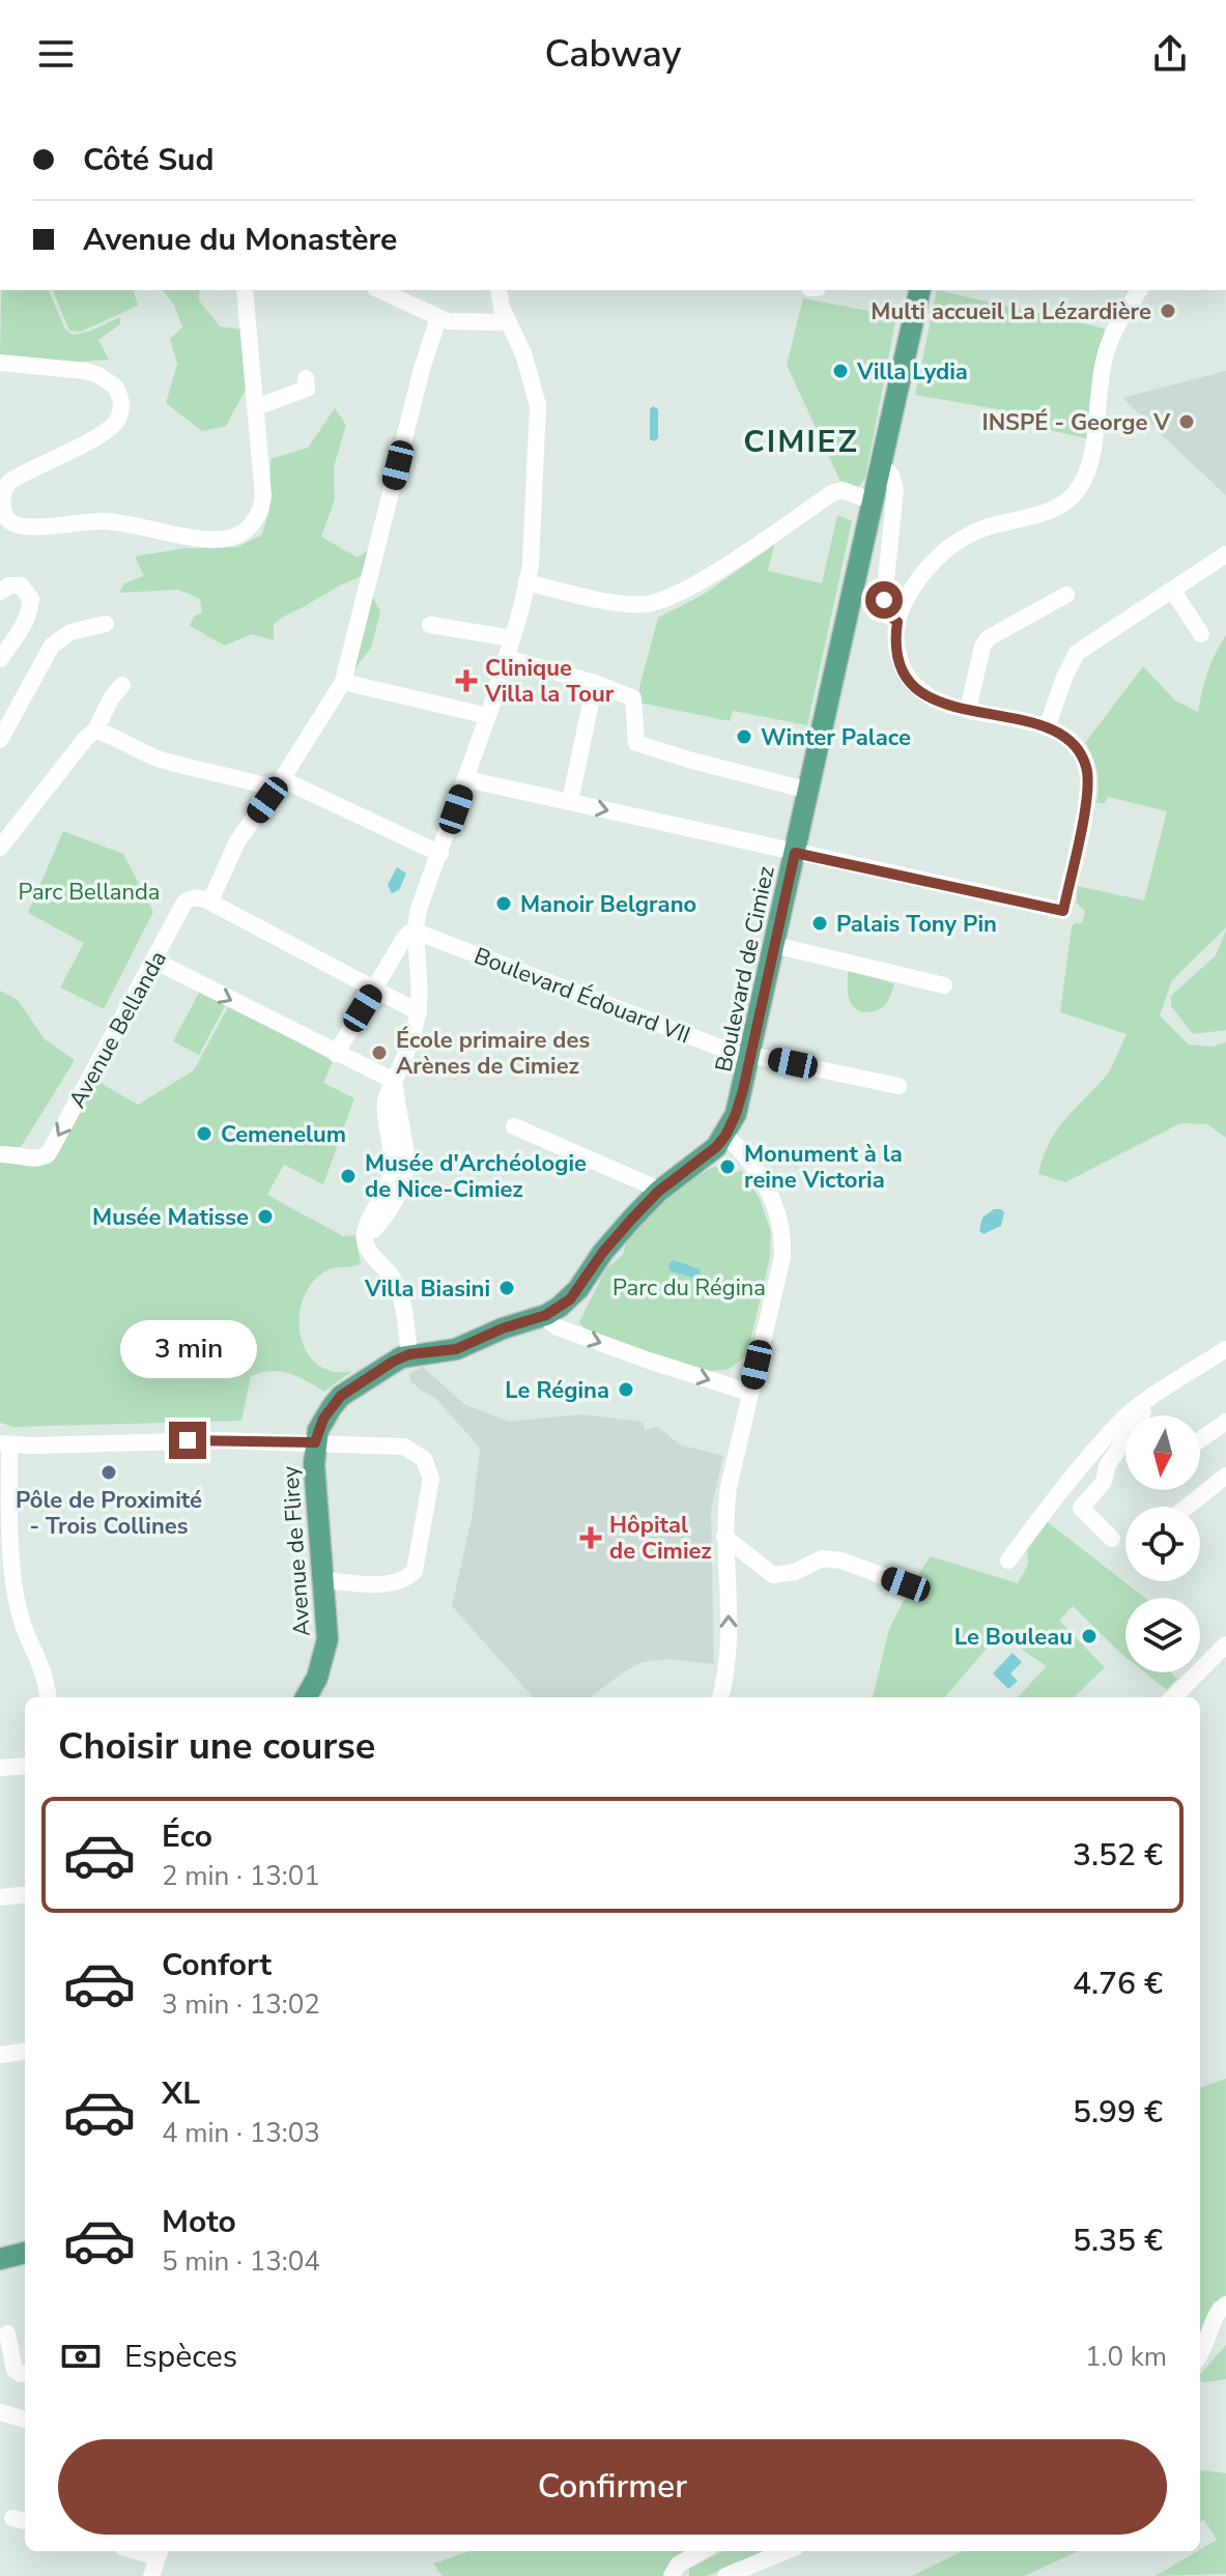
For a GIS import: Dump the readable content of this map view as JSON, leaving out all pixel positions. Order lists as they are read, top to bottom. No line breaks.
{"streets":{"main road":["Boulevard de Cimiez","Avenue de Flirey"],"street":["Boulevard Édouard VII","Avenue Bellanda"]},"crossings":[["Boulevard de Cimiez","Boulevard Édouard VII"],["Boulevard de Cimiez","Avenue de Flirey"]],"one_way":["Avenue Bellanda"],"districts":["CIMIEZ"],"parks":["Parc Bellanda","Parc du Régina"],"places":{"other":["Multi accueil La Lézardière","Villa Lydia","INSPÉ - George V","Winter Palace","Manoir Belgrano","Palais Tony Pin","École primaire des Arènes de Cimiez","Cemenelum","Monument à la reine Victoria","Musée d'Archéologie de Nice-Cimiez","Musée Matisse","Villa Biasini","Le Régina","Pôle de Proximité - Trois Collines","Le Bouleau"],"health":["Clinique Villa la Tour","Hôpital de Cimiez"]},"north":"bottom","page":{"header":"Cabway","banner":["Côté Sud","Avenue du Monastère"],"bubble":"3 min","heading":"Choisir une course","list":[{"name":"Éco","note":"2 min · 13:01","value":"3.52 €"},{"name":"Confort","note":"3 min · 13:02","value":"4.76 €"},{"name":"XL","note":"4 min · 13:03","value":"5.99 €"},{"name":"Moto","note":"5 min · 13:04","value":"5.35 €"}],"pay":["Espèces","1.0 km"],"buttons":"Confirmer"}}
